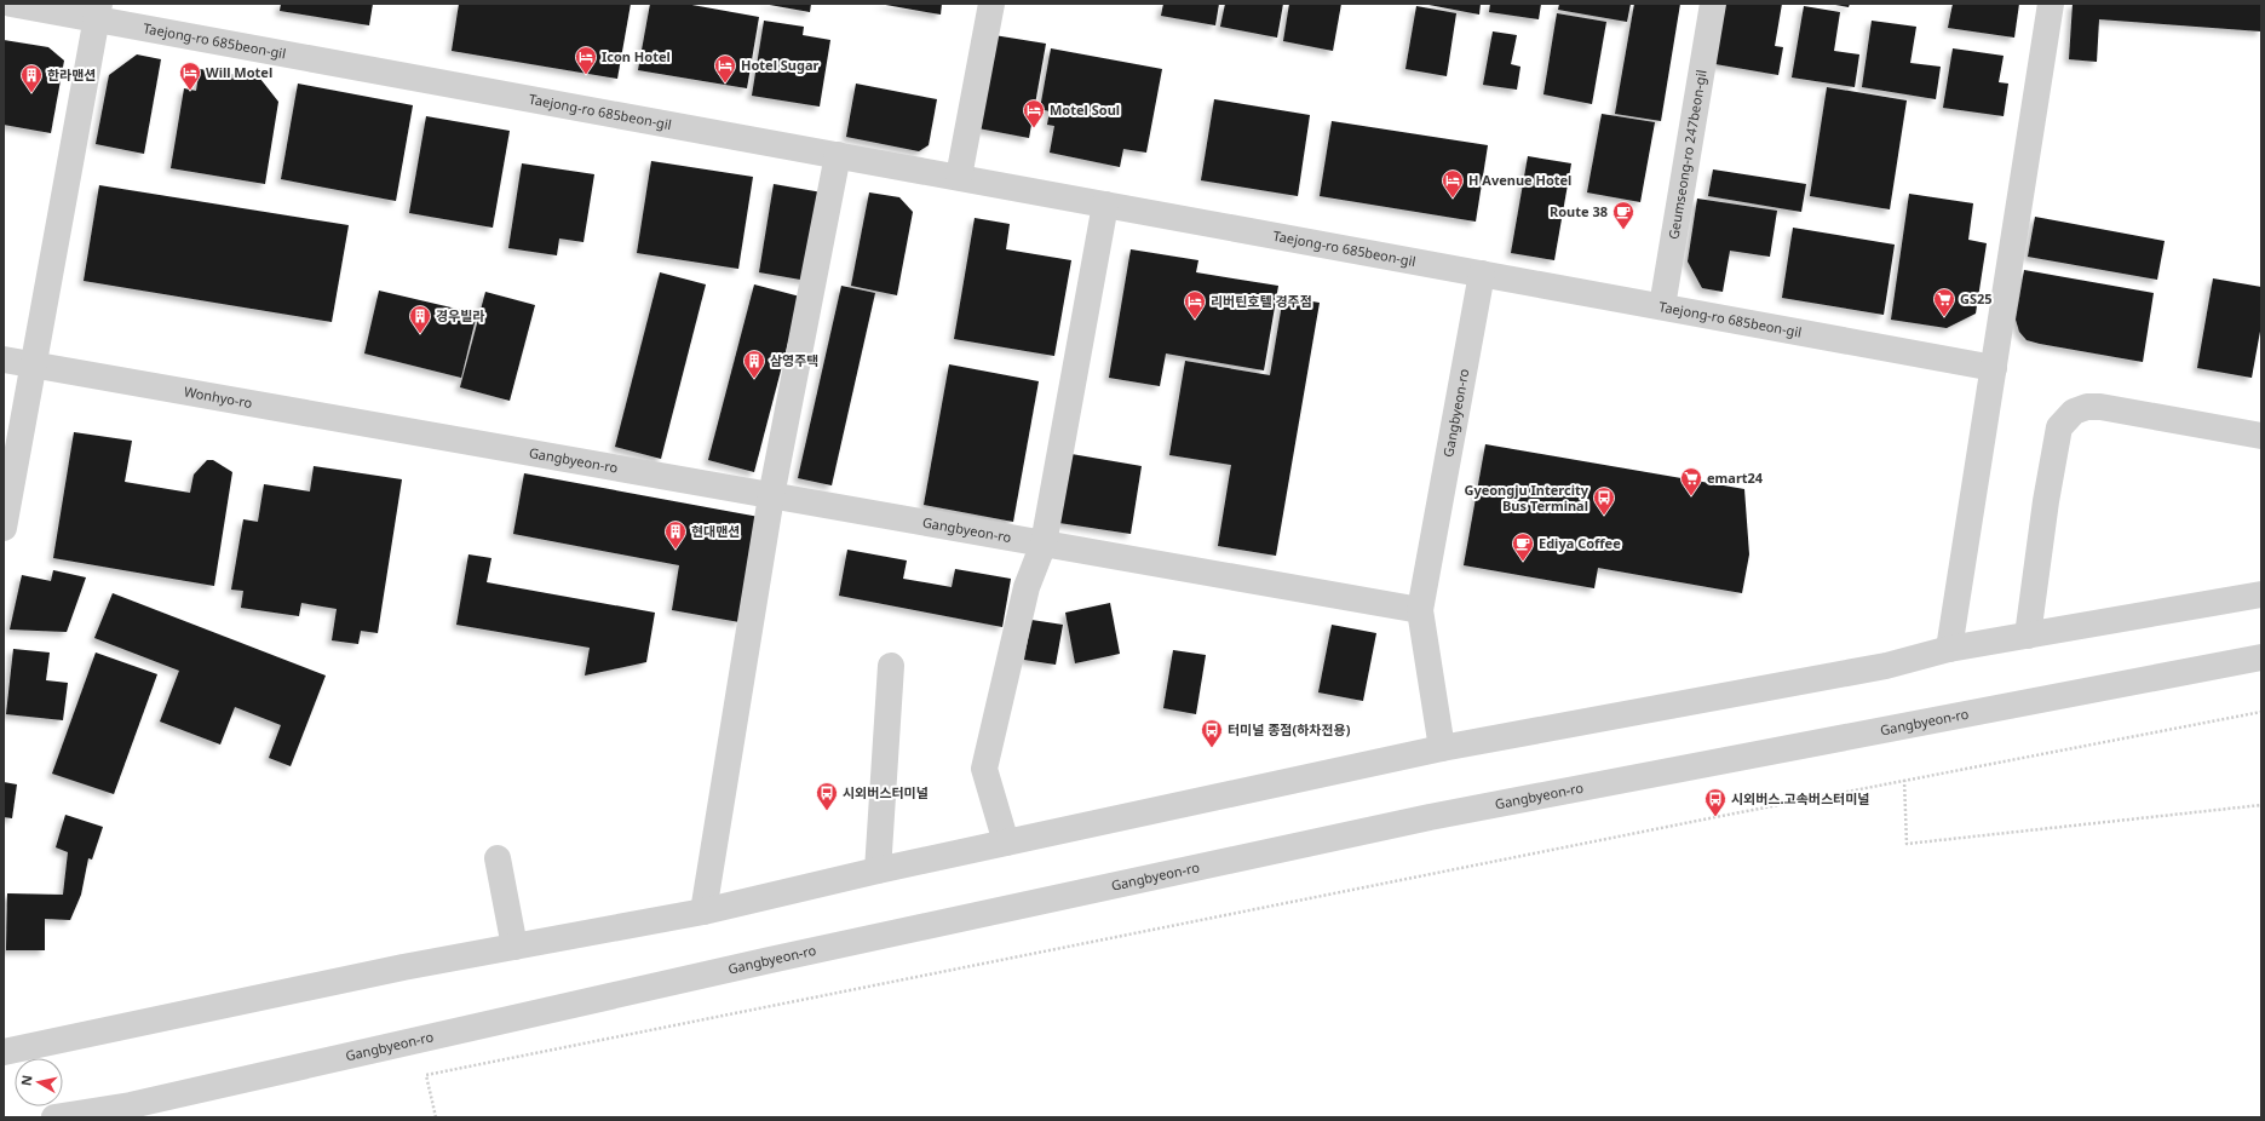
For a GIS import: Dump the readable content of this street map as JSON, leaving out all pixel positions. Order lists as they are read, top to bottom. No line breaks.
{"streets":{"street":["Taejong-ro 685beon-gil","Geumseong-ro 247beon-gil","Wonhyo-ro","Gangbyeon-ro"]},"crossings":[["Taejong-ro 685beon-gil","Geumseong-ro 247beon-gil"],["Taejong-ro 685beon-gil","Gangbyeon-ro"],["Wonhyo-ro","Gangbyeon-ro"]],"places":{"hotel":["Icon Hotel","Hotel Sugar","Will Motel","Motel Soul","H Avenue Hotel","리버틴호텔 경주점"],"building":["한라맨션","경우빌라","삼영주택","현대맨션"],"cafe":["Route 38","Ediya Coffee"],"supermarket":["GS25","emart24"],"bus stop":["Gyeongju Intercity Bus Terminal","터미널 종점(하차전용)","시외버스터미널","시외버스.고속버스터미널"]},"north":"left"}
